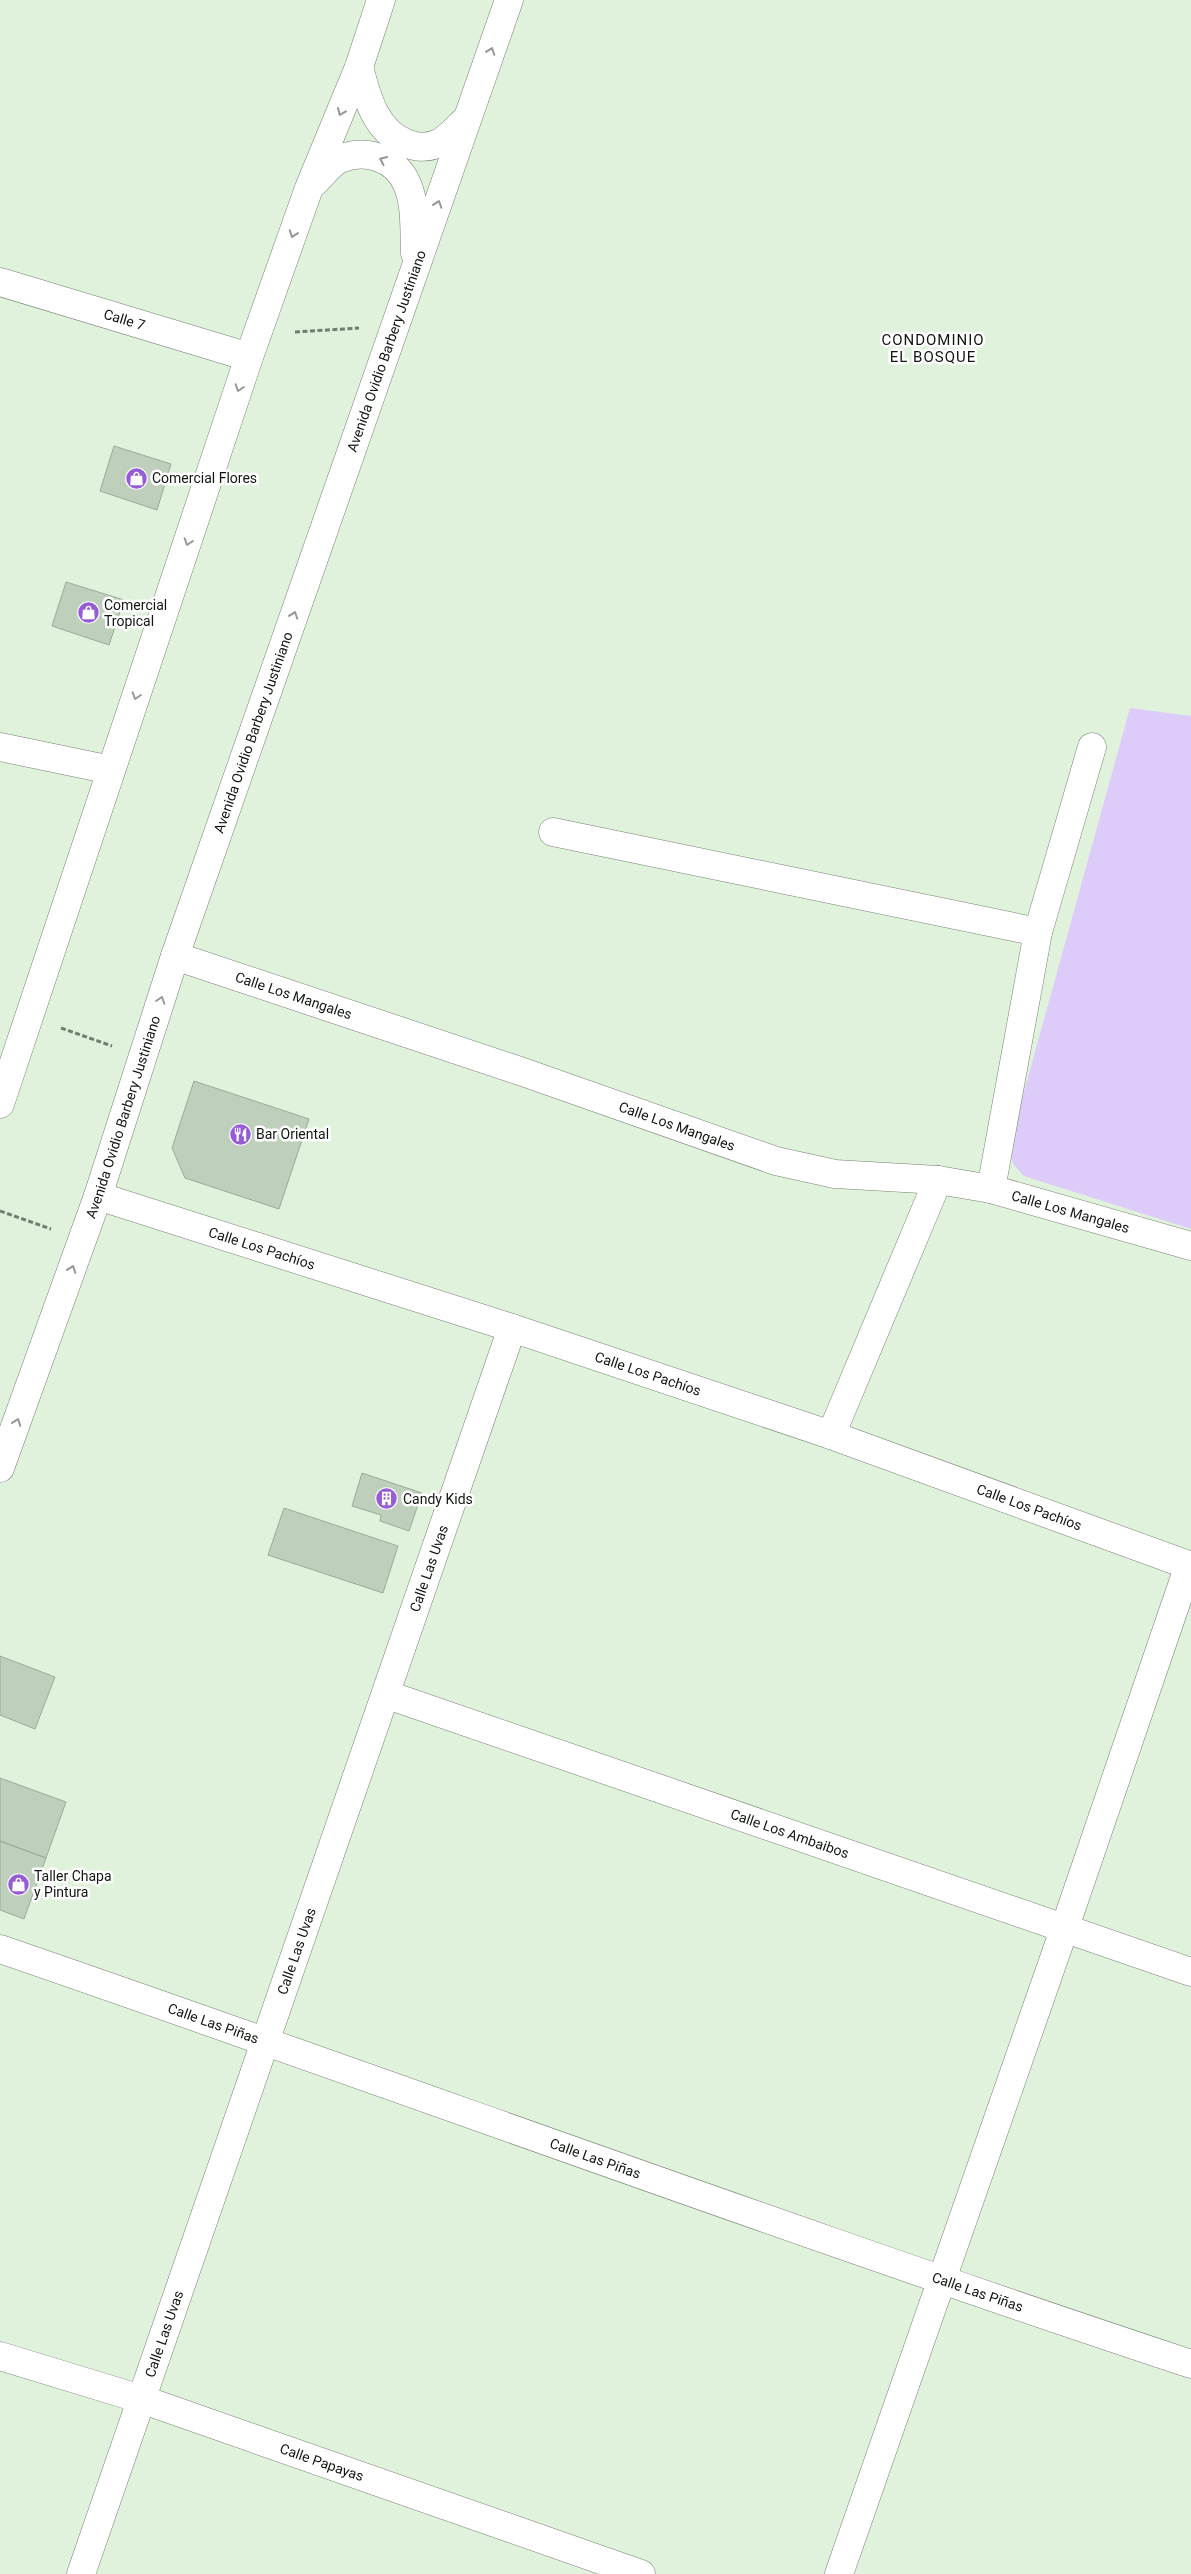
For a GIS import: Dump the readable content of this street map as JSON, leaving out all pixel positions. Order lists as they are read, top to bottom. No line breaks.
{"streets":{"street":["Calle 7","Avenida Ovidio Barbery Justiniano","Calle Los Mangales","Calle Los Pachíos","Calle Las Uvas","Calle Los Ambaibos","Calle Las Piñas","Calle Papayas"]},"crossings":[["Avenida Ovidio Barbery Justiniano","Calle Los Mangales"],["Avenida Ovidio Barbery Justiniano","Calle Los Pachíos"],["Calle Los Pachíos","Calle Las Uvas"],["Calle Las Uvas","Calle Los Ambaibos"],["Calle Las Uvas","Calle Las Piñas"],["Calle Las Uvas","Calle Papayas"]],"districts":["CONDOMINIO EL BOSQUE"],"places":{"shop":["Comercial Flores","Comercial Tropical","Taller Chapa y Pintura"],"restaurant":["Bar Oriental"],"building":["Candy Kids"]}}
